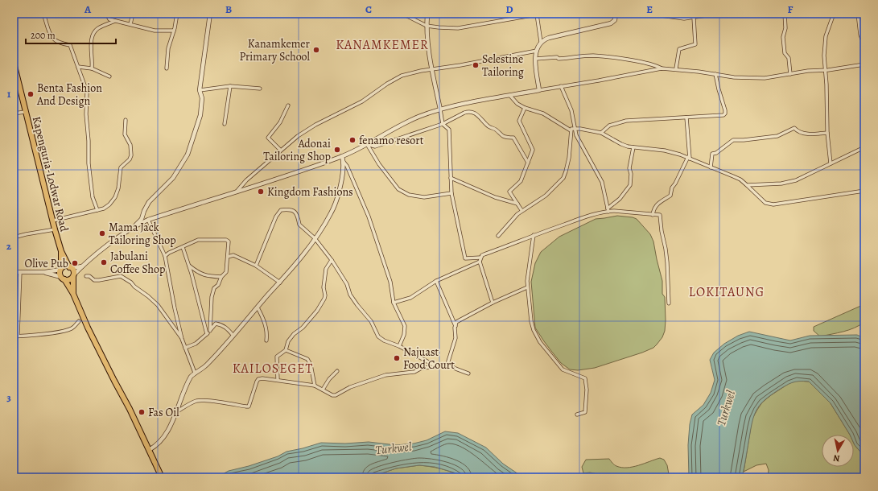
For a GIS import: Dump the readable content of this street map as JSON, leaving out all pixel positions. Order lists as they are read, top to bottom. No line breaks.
{"streets":{"highway":["Kapenguria-Lodwar Road"]},"districts":["KANAMKEMER","LOKITAUNG","KAILOSEGET"],"water":["Turkwel"],"places":["Kanamkemer Primary School","Selestine Tailoring","Benta Fashion And Design","fenamo resort","Adonai Tailoring Shop","Kingdom Fashions","Mama Jack Tailoring Shop","Jabulani Coffee Shop","Olive Pub","Najuast Food Court","Fas Oil"],"scale_bar":"200 m","north":"bottom","grid":{"columns":["A","B","C","D","E","F"],"rows":["1","2","3"]}}
